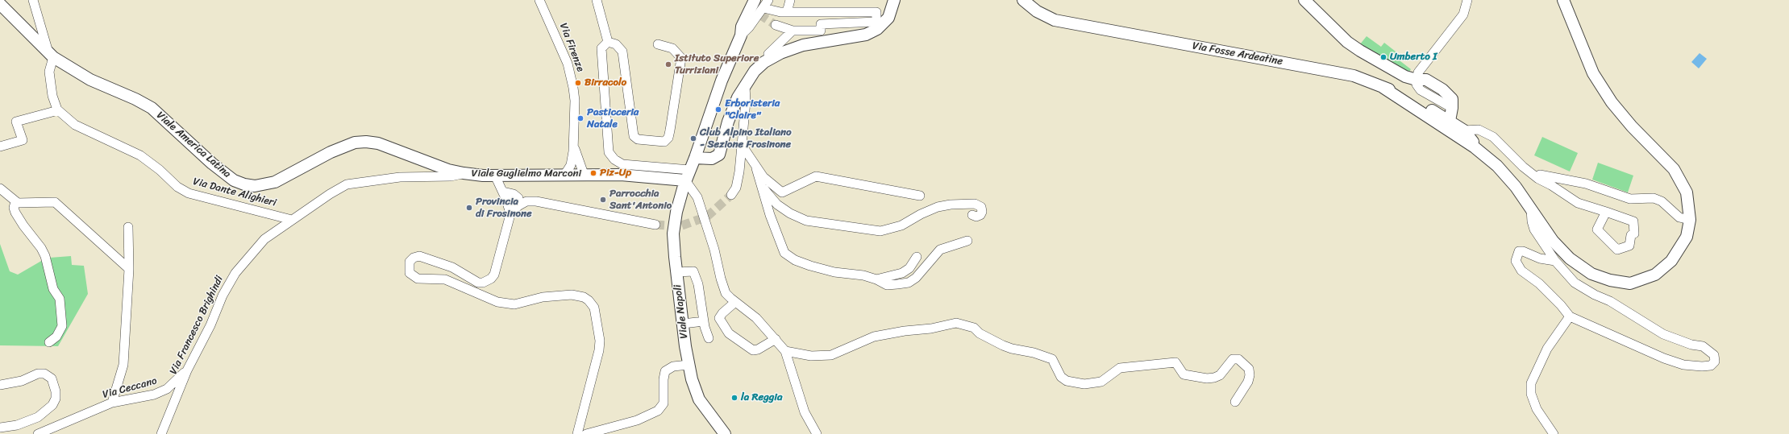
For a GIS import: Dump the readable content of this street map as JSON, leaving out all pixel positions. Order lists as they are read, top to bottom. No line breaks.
{"streets":{"main road":["Via Fosse Ardeatine","Viale America Latina","Viale Guglielmo Marconi","Viale Napoli"],"street":["Via Firenze","Via Dante Alighieri","Via Francesco Brighindi","Via Ceccano"]},"crossings":[["Via Firenze","Viale Guglielmo Marconi"],["Viale America Latina","Viale Guglielmo Marconi"],["Viale America Latina","Via Francesco Brighindi"],["Viale Guglielmo Marconi","Viale Napoli"],["Viale Guglielmo Marconi","Via Francesco Brighindi"],["Via Dante Alighieri","Via Francesco Brighindi"],["Via Francesco Brighindi","Via Ceccano"]],"places":["Umberto I","Istituto Superiore Turriziani","Birracolo","Erboristeria \"Claire\"","Pasticceria Natale","Club Alpino Italiano - Sezione Frosinone","Piz-Up","Parrocchia Sant'Antonio","Provincia di Frosinone","la Reggia"]}
